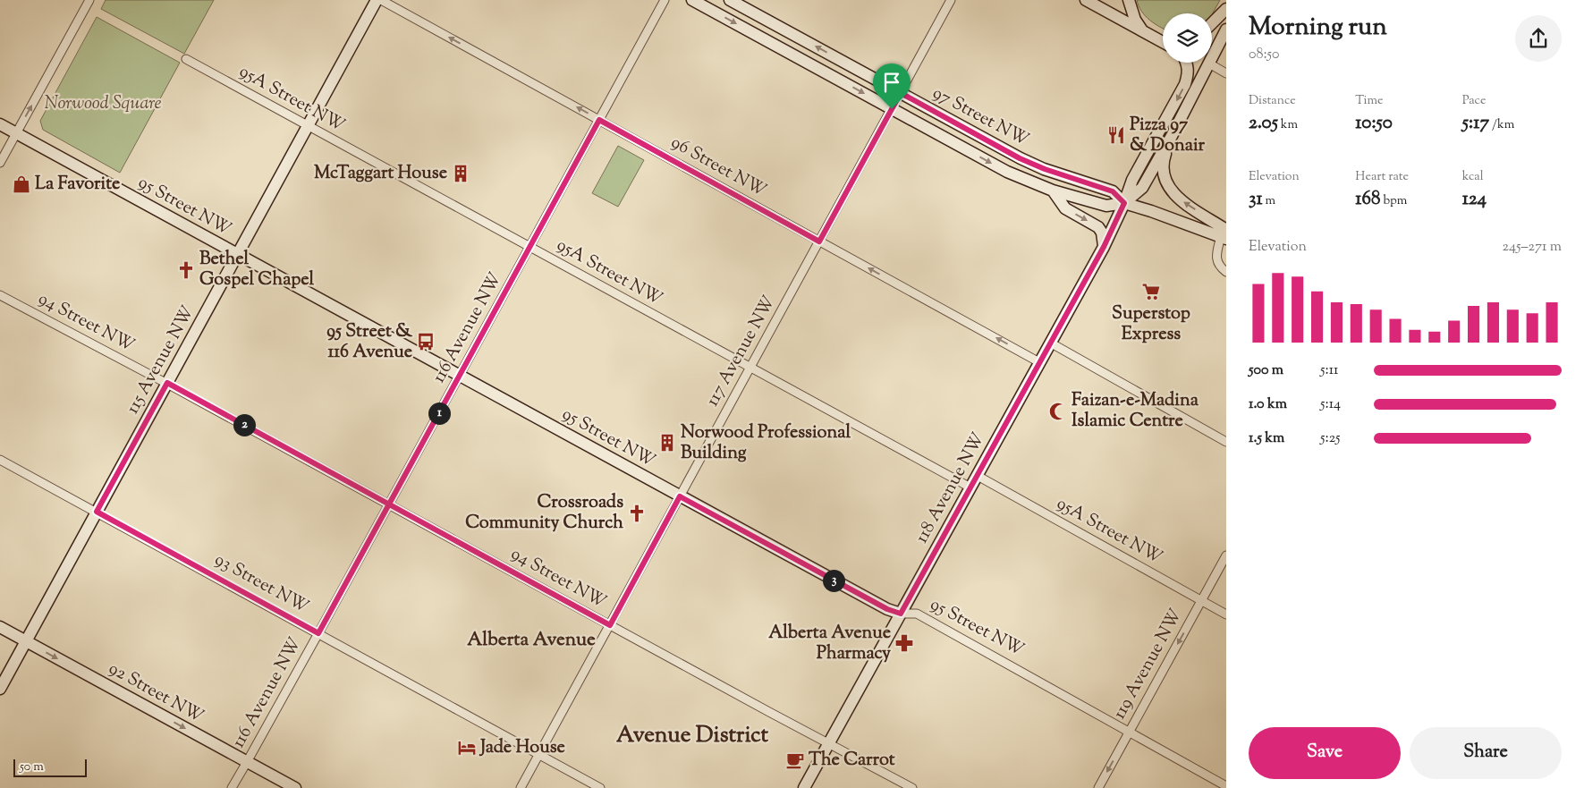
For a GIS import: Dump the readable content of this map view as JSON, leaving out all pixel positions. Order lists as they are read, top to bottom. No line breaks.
{"streets":{"main road":["97 Street NW","95 Street NW","115 Avenue NW","118 Avenue NW","92 Street NW"],"street":["95A Street NW","96 Street NW","94 Street NW","116 Avenue NW","117 Avenue NW","93 Street NW","119 Avenue NW"]},"crossings":[["95A Street NW","116 Avenue NW"],["95A Street NW","117 Avenue NW"],["95A Street NW","115 Avenue NW"],["95A Street NW","118 Avenue NW"],["95A Street NW","119 Avenue NW"],["97 Street NW","117 Avenue NW"],["97 Street NW","118 Avenue NW"],["96 Street NW","116 Avenue NW"],["96 Street NW","117 Avenue NW"],["96 Street NW","118 Avenue NW"],["95 Street NW","116 Avenue NW"],["95 Street NW","117 Avenue NW"],["95 Street NW","115 Avenue NW"],["95 Street NW","118 Avenue NW"],["95 Street NW","119 Avenue NW"],["94 Street NW","116 Avenue NW"],["94 Street NW","117 Avenue NW"],["94 Street NW","115 Avenue NW"],["94 Street NW","118 Avenue NW"],["116 Avenue NW","93 Street NW"],["116 Avenue NW","92 Street NW"],["117 Avenue NW","93 Street NW"],["115 Avenue NW","93 Street NW"],["115 Avenue NW","92 Street NW"]],"one_way":["96 Street NW","119 Avenue NW","92 Street NW"],"districts":["Alberta Avenue","Avenue District"],"parks":["Norwood Square"],"places":{"restaurant":["Pizza 97 & Donair"],"building":["McTaggart House","Norwood Professional Building"],"shop":["La Favorite"],"church":["Bethel Gospel Chapel","Crossroads Community Church"],"supermarket":["Superstop Express"],"bus stop":["95 Street & 116 Avenue"],"mosque":["Faizan-e-Madina Islamic Centre"],"pharmacy":["Alberta Avenue Pharmacy"],"hotel":["Jade House"],"cafe":["The Carrot"]},"scale_bar":"50 m","page":{"heading":["Morning run","08:50"],"stats":[["Distance","2.05 km"],["Time","10:50"],["Pace","5:17 /km"],["Elevation","31 m"],["Heart rate","168 bpm"],["kcal","124"]],"chart":["Elevation","245–271 m"],"list":[{"name":"500 m","note":"5:11"},{"name":"1.0 km","note":"5:14"},{"name":"1.5 km","note":"5:25"}],"pins":["1","2","3"],"buttons":["Save","Share"],"scale":"50 m"}}
